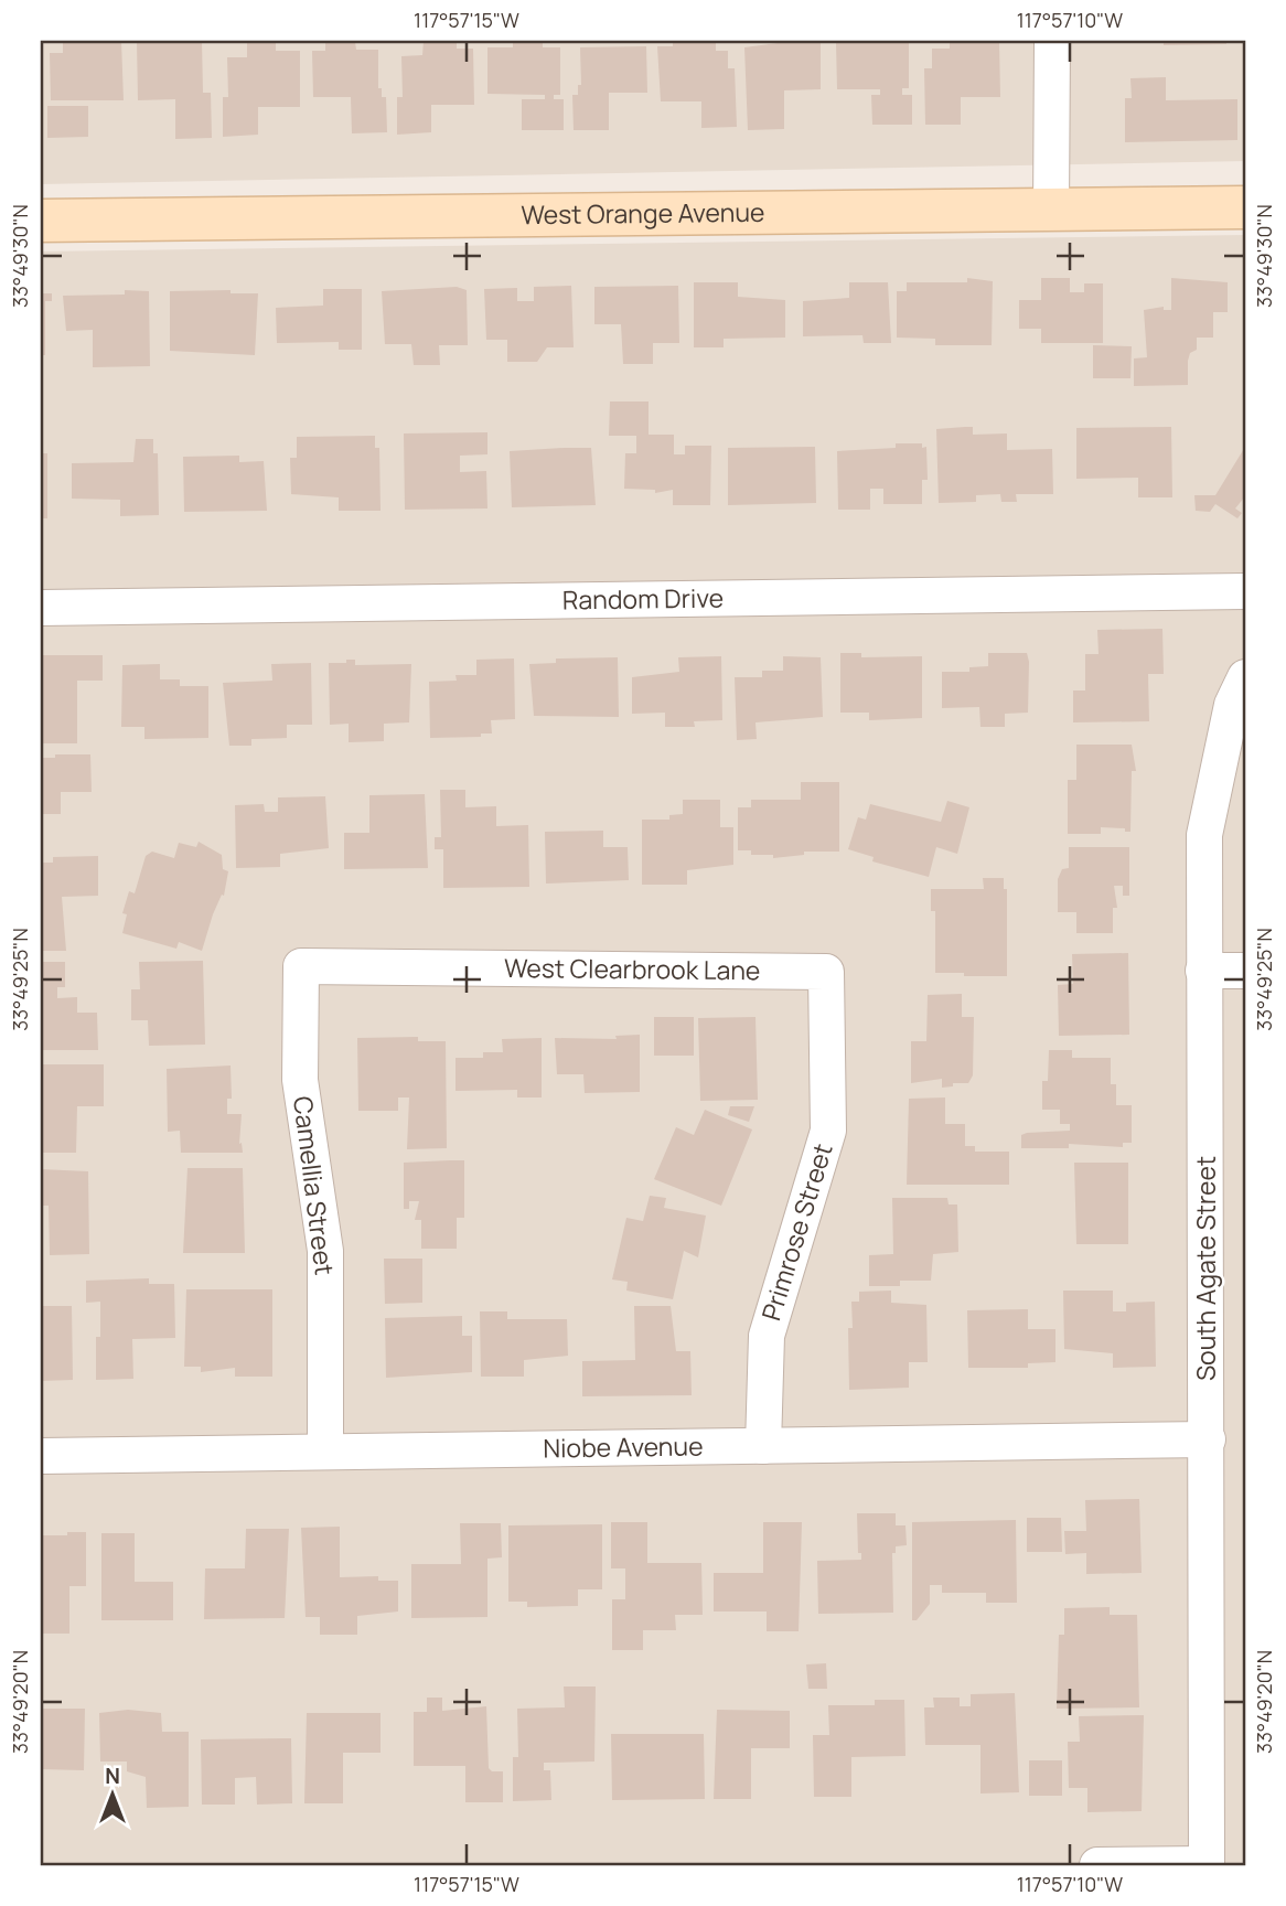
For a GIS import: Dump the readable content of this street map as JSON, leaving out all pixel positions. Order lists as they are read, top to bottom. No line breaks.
{"streets":{"street":["West Orange Avenue","Random Drive","West Clearbrook Lane","Camellia Street","Primrose Street","South Agate Street","Niobe Avenue"]},"crossings":[["West Clearbrook Lane","Camellia Street"],["West Clearbrook Lane","Primrose Street"],["Camellia Street","Niobe Avenue"],["Primrose Street","Niobe Avenue"],["South Agate Street","Niobe Avenue"]],"north":"top","coordinates":["117°57'15\"W","117°57'10\"W","33°49'30\"N","33°49'25\"N","33°49'20\"N"]}
